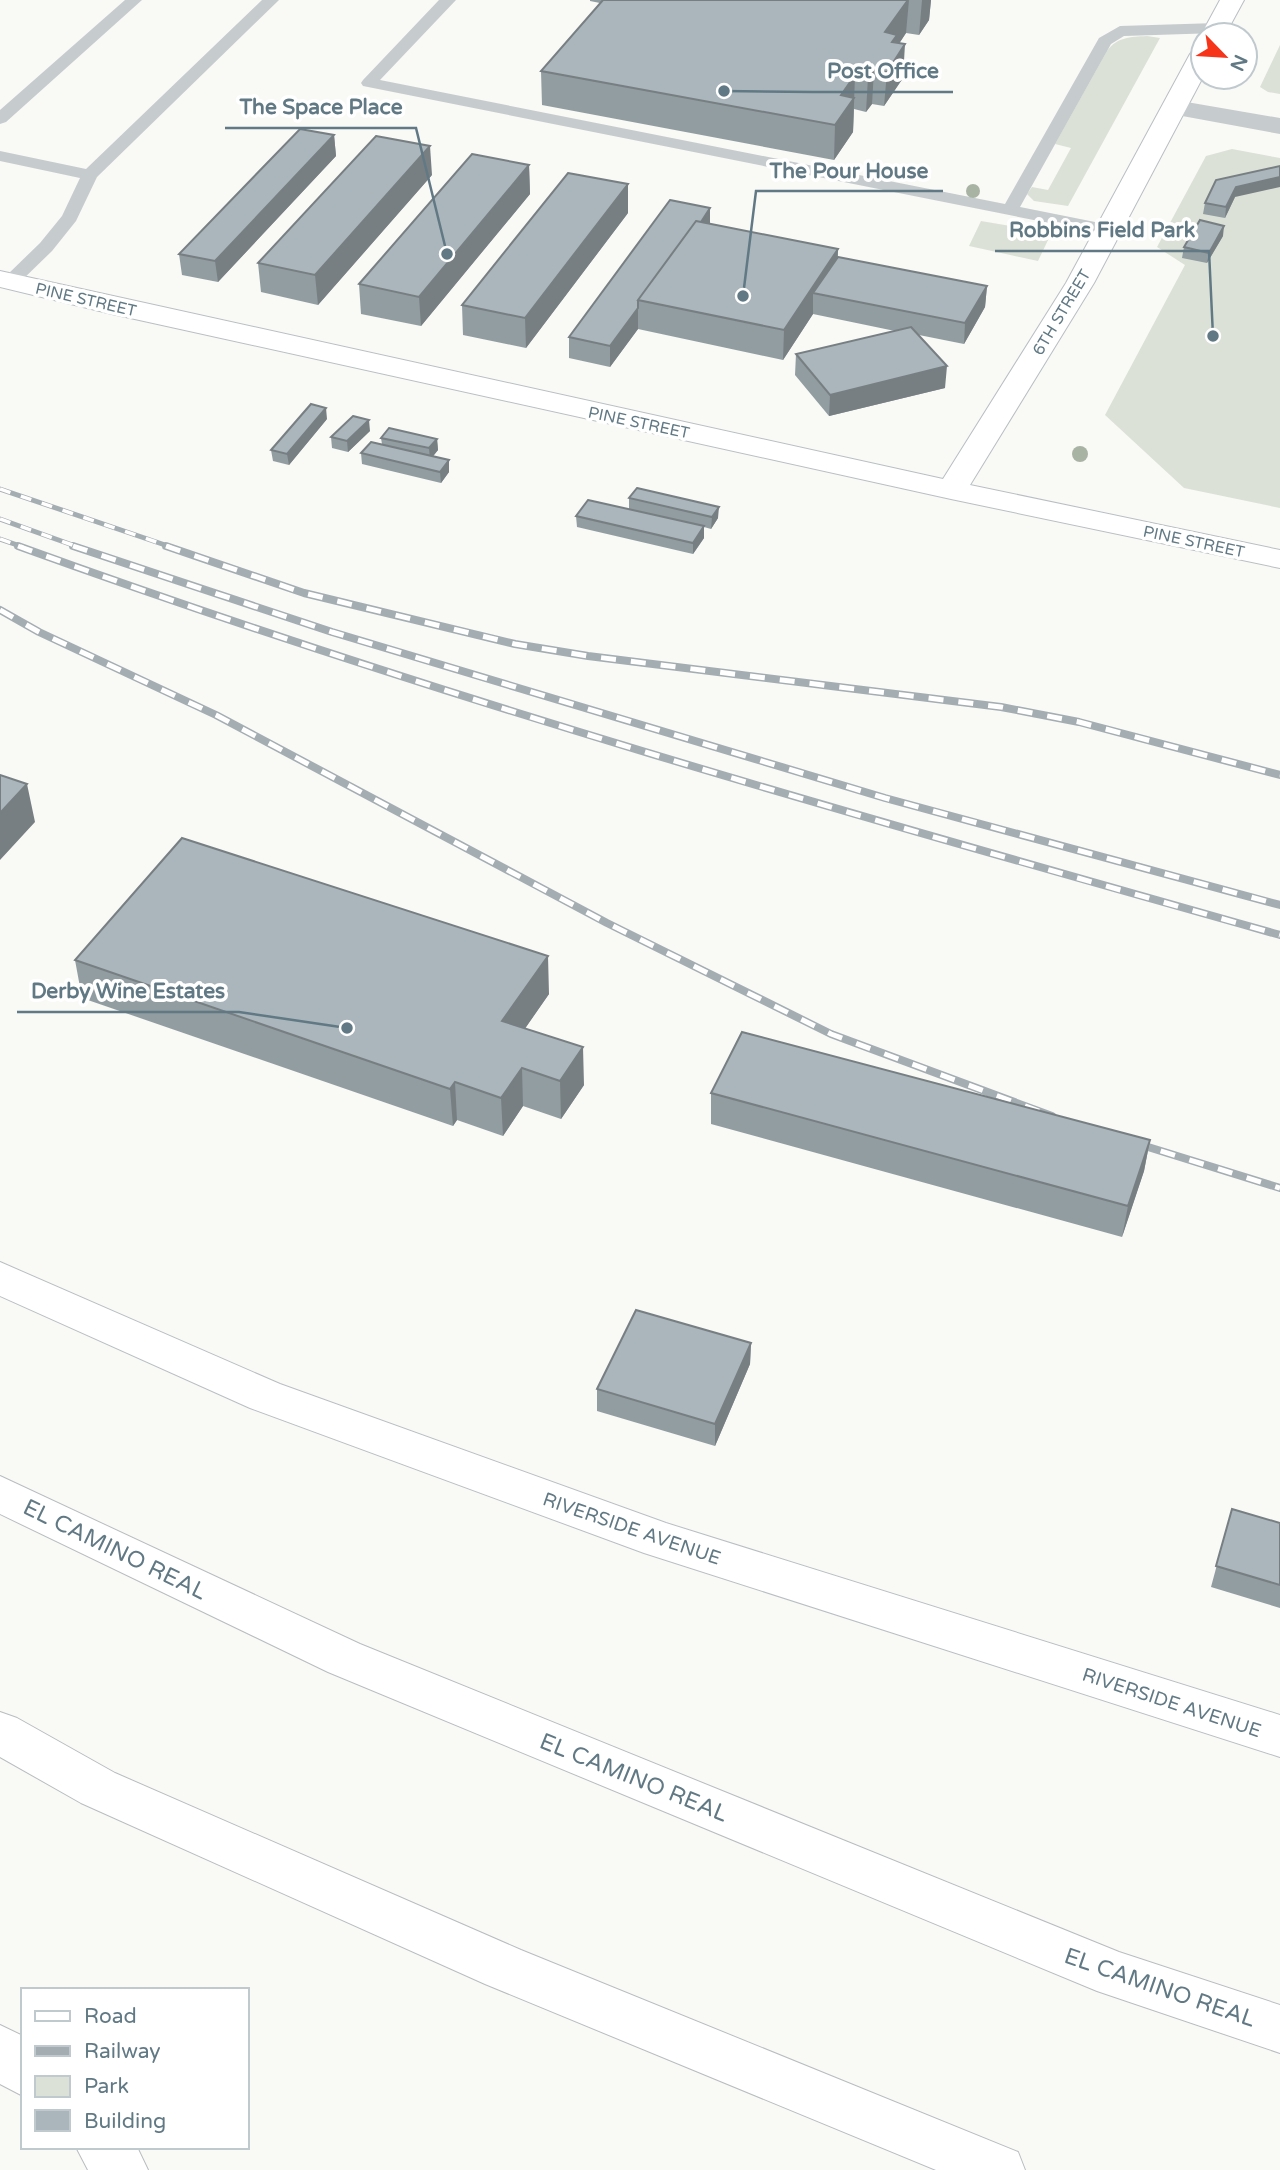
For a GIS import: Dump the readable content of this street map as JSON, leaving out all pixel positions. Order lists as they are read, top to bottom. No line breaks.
{"streets":{"main road":["PINE STREET","6TH STREET","RIVERSIDE AVENUE","EL CAMINO REAL"]},"crossings":[["PINE STREET","6TH STREET"]],"places":["Post Office","The Space Place","The Pour House","Robbins Field Park","Derby Wine Estates"],"legend":["Road","Railway","Park","Building"],"north":"bottom right"}
